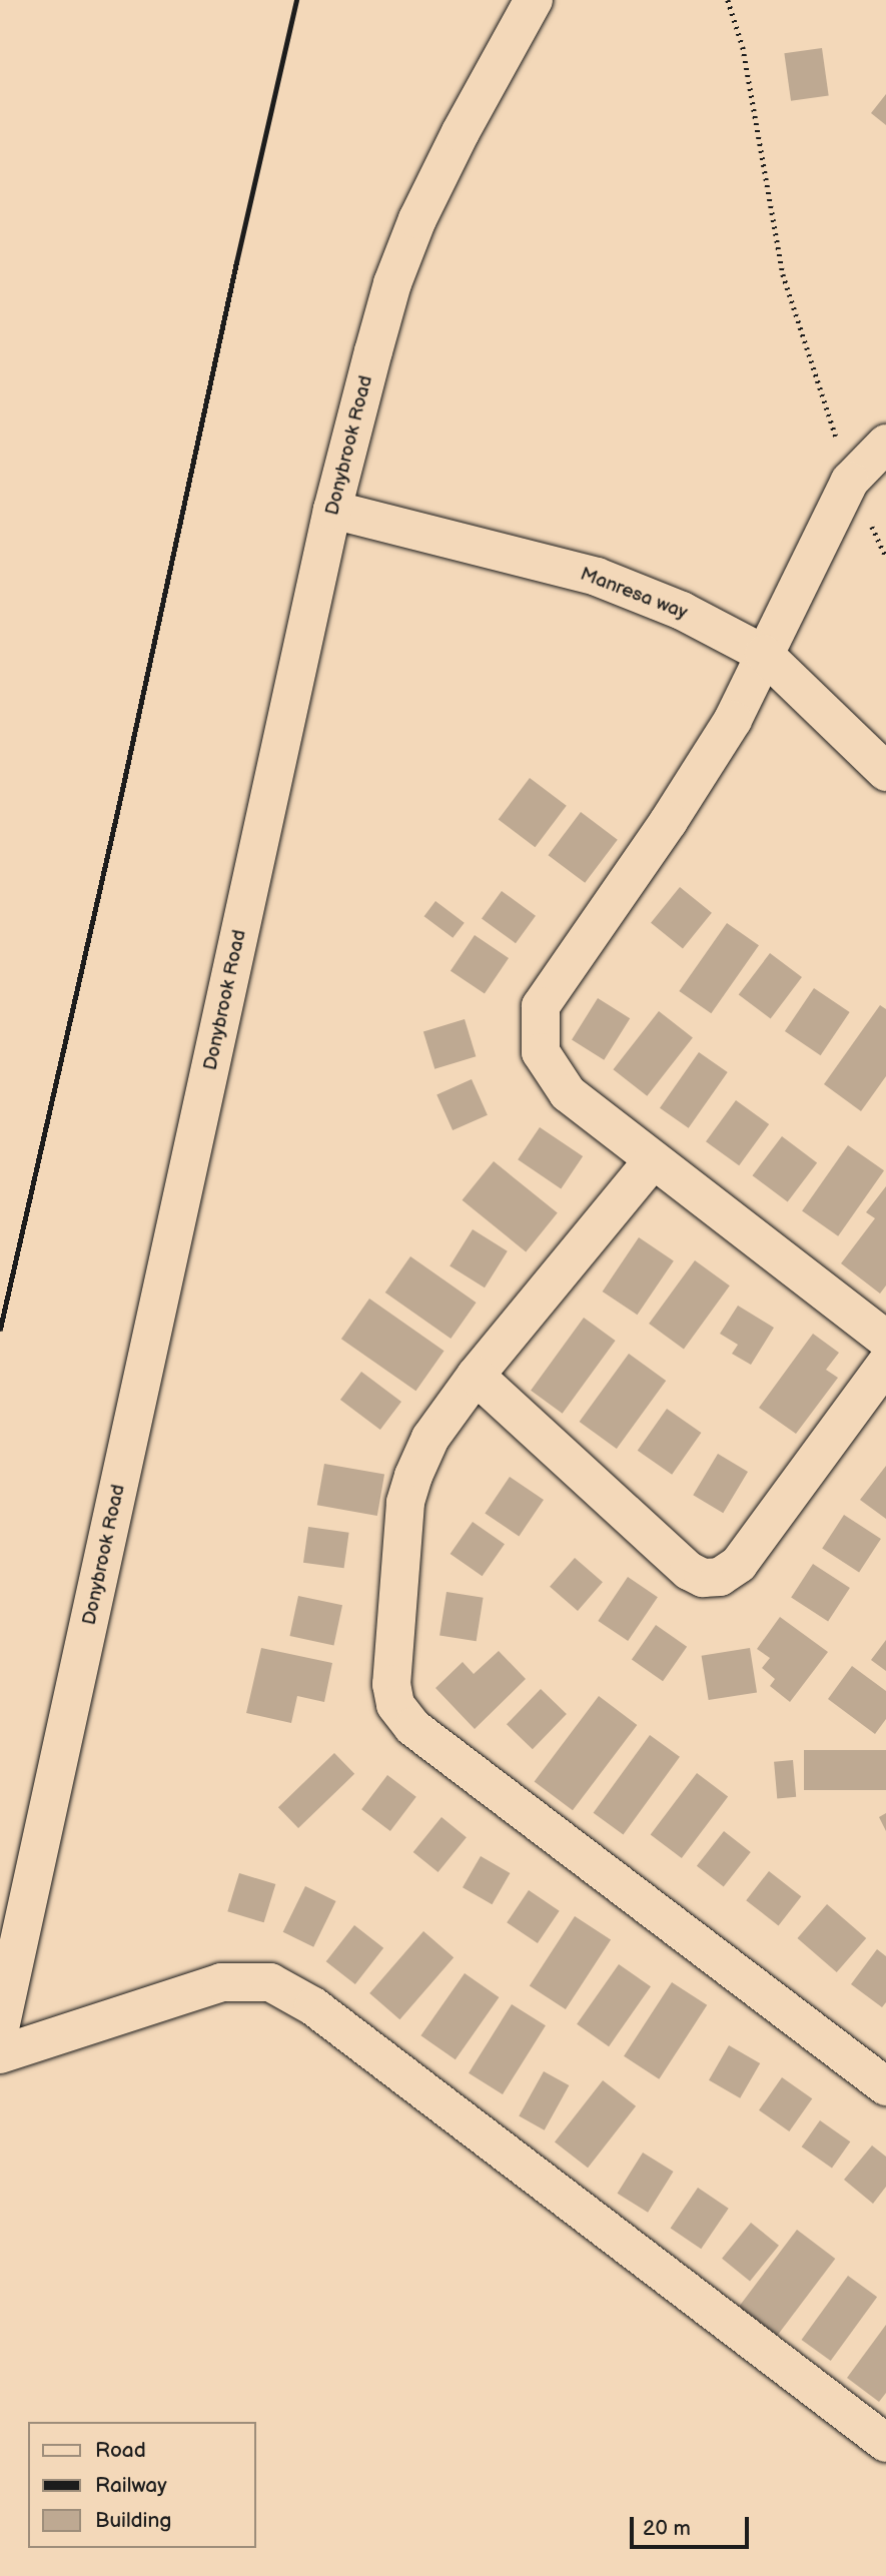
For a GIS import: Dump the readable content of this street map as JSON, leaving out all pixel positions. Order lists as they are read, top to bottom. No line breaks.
{"streets":{"street":["Donybrook Road","Manresa way"]},"crossings":[["Donybrook Road","Manresa way"]],"legend":["Road","Railway","Building"],"scale_bar":"20 m"}
